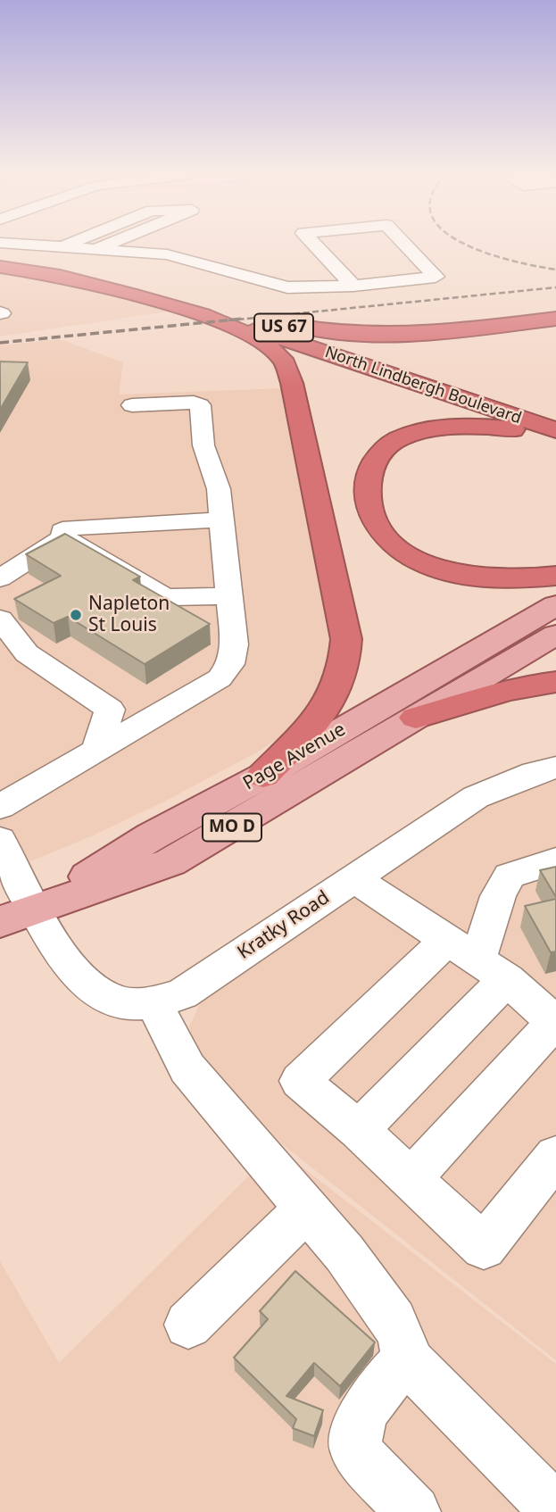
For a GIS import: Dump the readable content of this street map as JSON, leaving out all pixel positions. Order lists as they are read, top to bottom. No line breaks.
{"streets":{"highway":["US 67","North Lindbergh Boulevard"],"main road":["Page Avenue","MO D"],"street":["Kratky Road"]},"crossings":[["Page Avenue","Kratky Road"]],"places":["Napleton St Louis"]}
